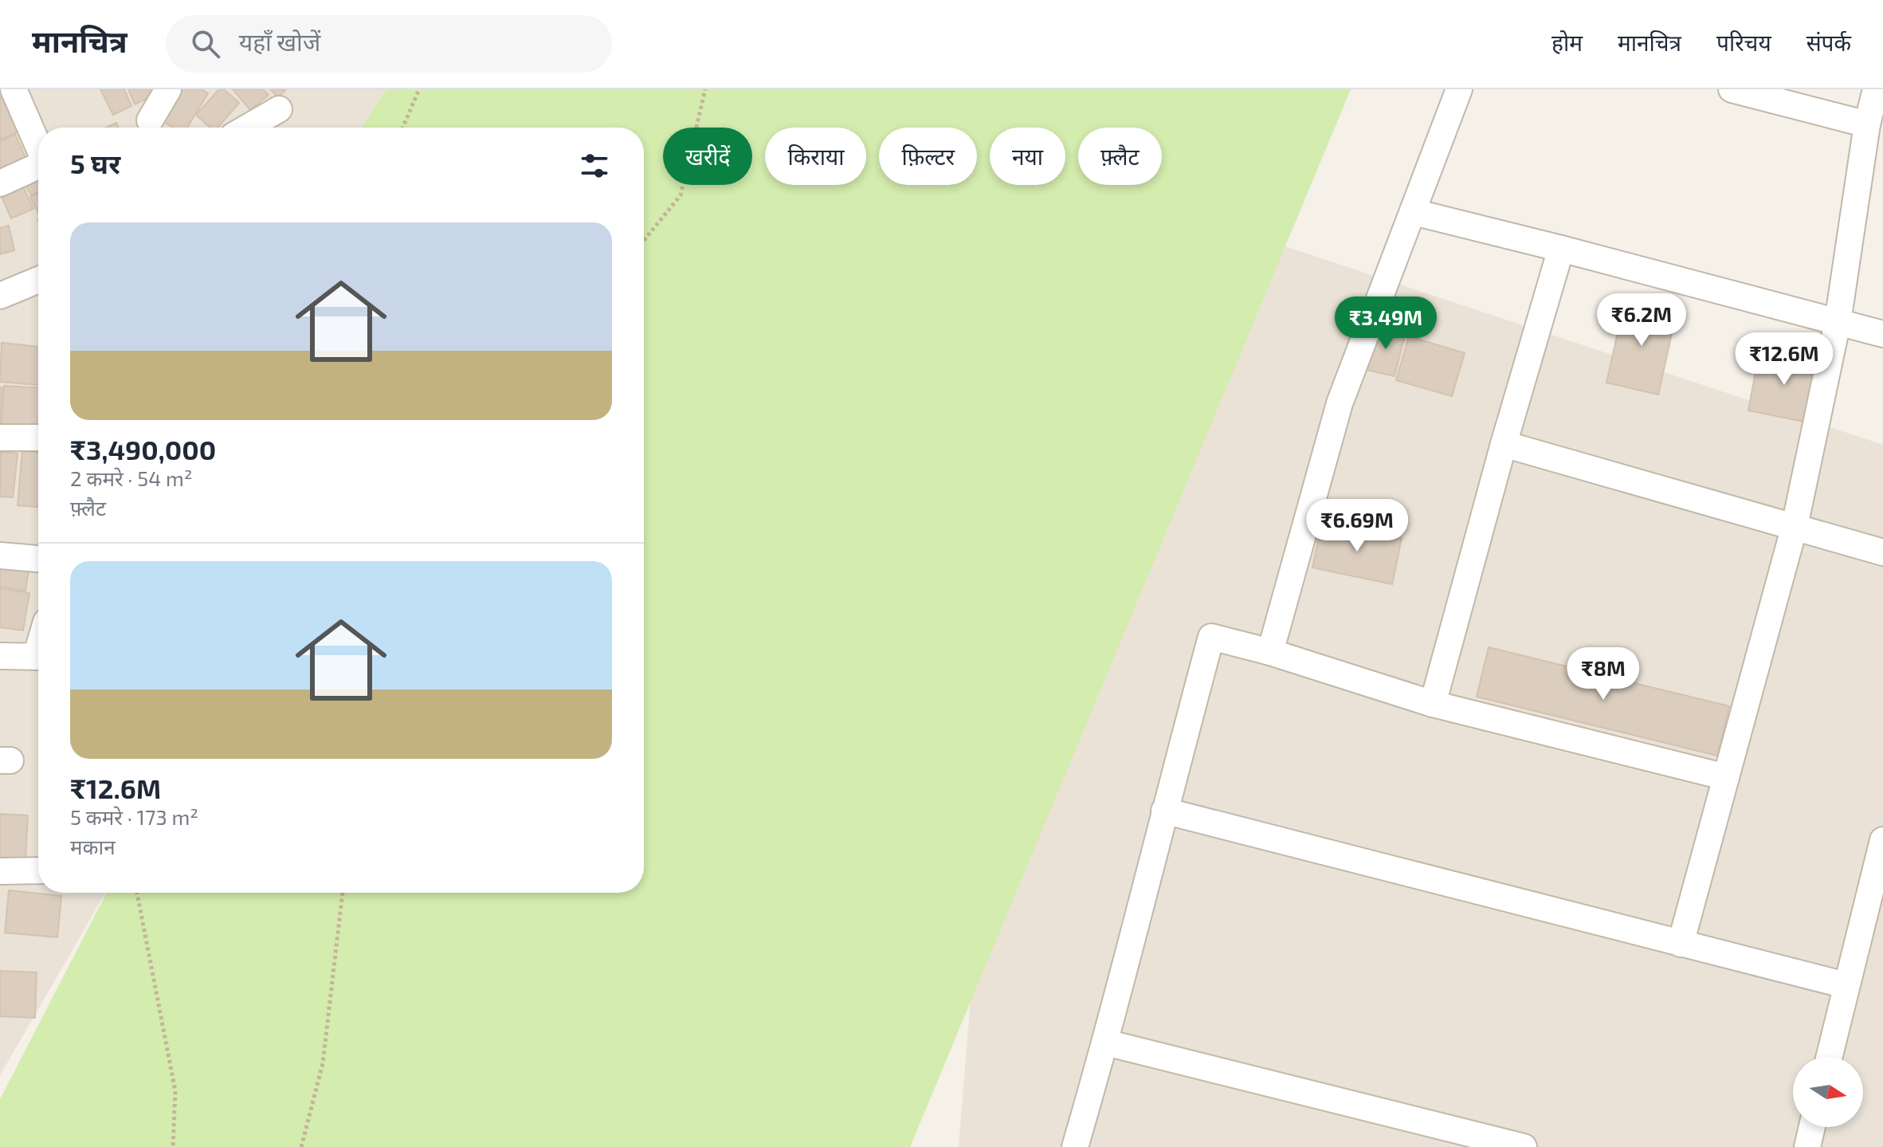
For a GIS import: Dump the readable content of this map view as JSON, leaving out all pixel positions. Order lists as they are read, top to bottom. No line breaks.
{"north":"right","page":{"header":"मानचित्र","search":"यहाँ खोजें","nav":["होम","मानचित्र","परिचय","संपर्क"],"chip":["खरीदें","किराया","फ़िल्टर","नया","फ़्लैट"],"heading":"5 घर","list":[{"name":"₹3,490,000","note":"2 कमरे · 54 m² · फ़्लैट"},{"name":"₹12.6M","note":"5 कमरे · 173 m² · मकान"}],"price":["₹6.2M","₹3.49M","₹12.6M","₹6.69M","₹8M"]}}
